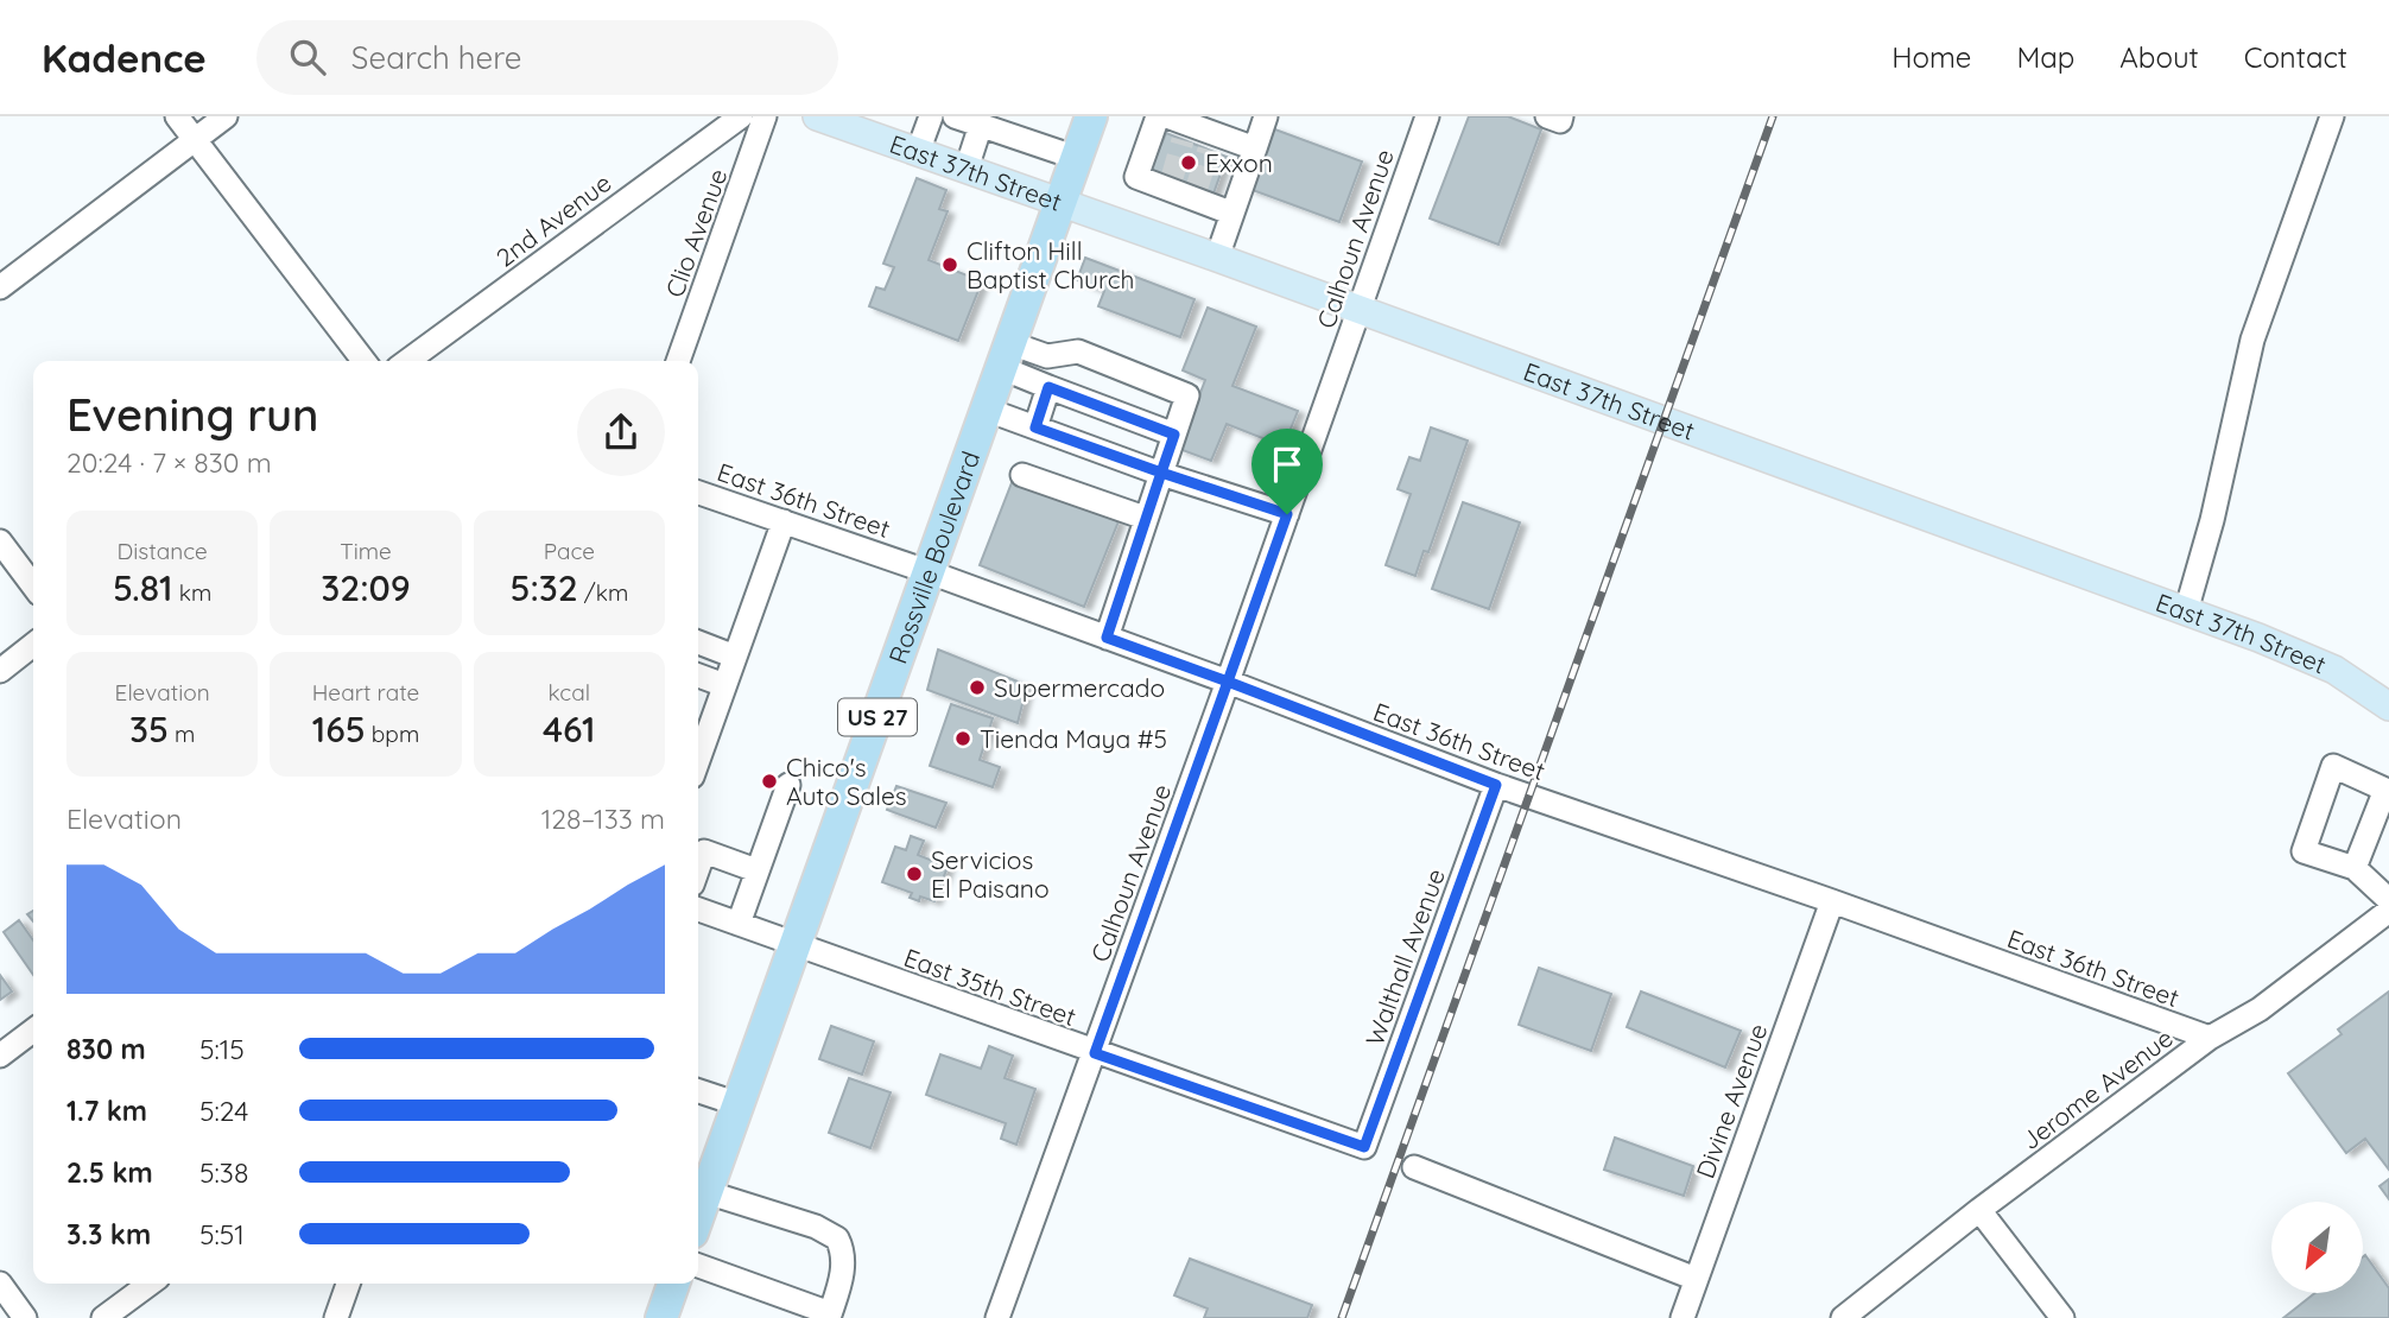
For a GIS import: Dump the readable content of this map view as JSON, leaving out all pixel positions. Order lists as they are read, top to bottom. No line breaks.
{"streets":{"highway":["Rossville Boulevard","US 27"],"main road":["East 37th Street"],"street":["2nd Avenue","Clio Avenue","Calhoun Avenue","East 36th Street","Walthall Avenue","East 35th Street","Jerome Avenue","Divine Avenue"]},"crossings":[["East 37th Street","Calhoun Avenue"],["East 37th Street","Rossville Boulevard"],["Calhoun Avenue","East 36th Street"],["Calhoun Avenue","East 35th Street"],["East 36th Street","Rossville Boulevard"],["East 36th Street","Walthall Avenue"],["East 36th Street","Jerome Avenue"],["East 36th Street","Divine Avenue"],["Rossville Boulevard","East 35th Street"],["Walthall Avenue","East 35th Street"]],"places":["Exxon","Clifton Hill Baptist Church","Supermercado","Tienda Maya #5","Chico's Auto Sales","Servicios El Paisano"],"north":"bottom left","page":{"header":"Kadence","search":"Search here","nav":["Home","Map","About","Contact"],"heading":["Evening run","20:24 · 7 × 830 m"],"stats":[["Distance","5.81 km"],["Time","32:09"],["Pace","5:32 /km"],["Elevation","35 m"],["Heart rate","165 bpm"],["kcal","461"]],"chart":["Elevation","128–133 m"],"list":[{"name":"830 m","note":"5:15"},{"name":"1.7 km","note":"5:24"},{"name":"2.5 km","note":"5:38"},{"name":"3.3 km","note":"5:51"}]}}
